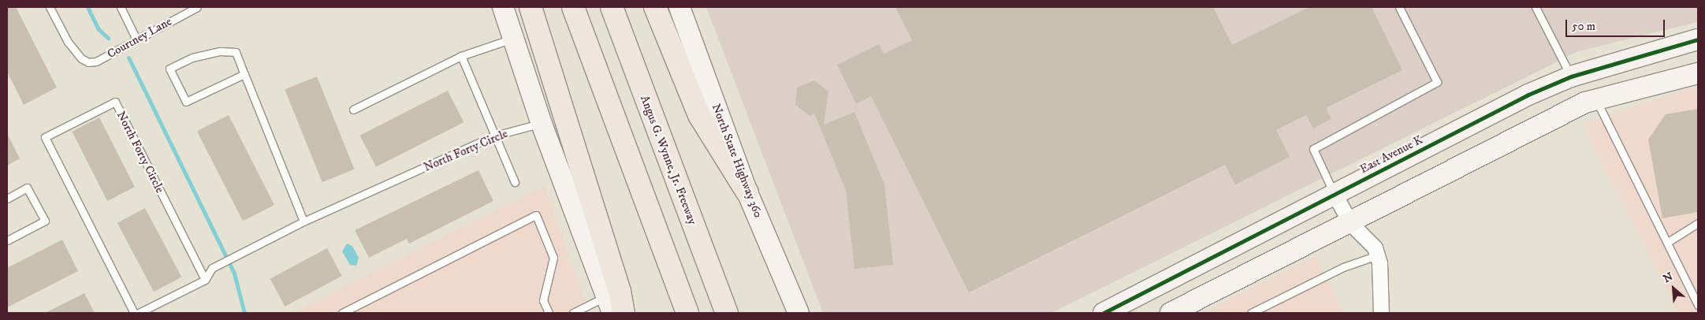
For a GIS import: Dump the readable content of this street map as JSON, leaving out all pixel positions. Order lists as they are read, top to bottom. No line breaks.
{"streets":{"highway":["Angus G. Wynne, Jr. Freeway"],"street":["East Avenue K","North State Highway 360"],"lane":["Courtney Lane","North Forty Circle"]},"scale_bar":"50 m","north":"top left"}
